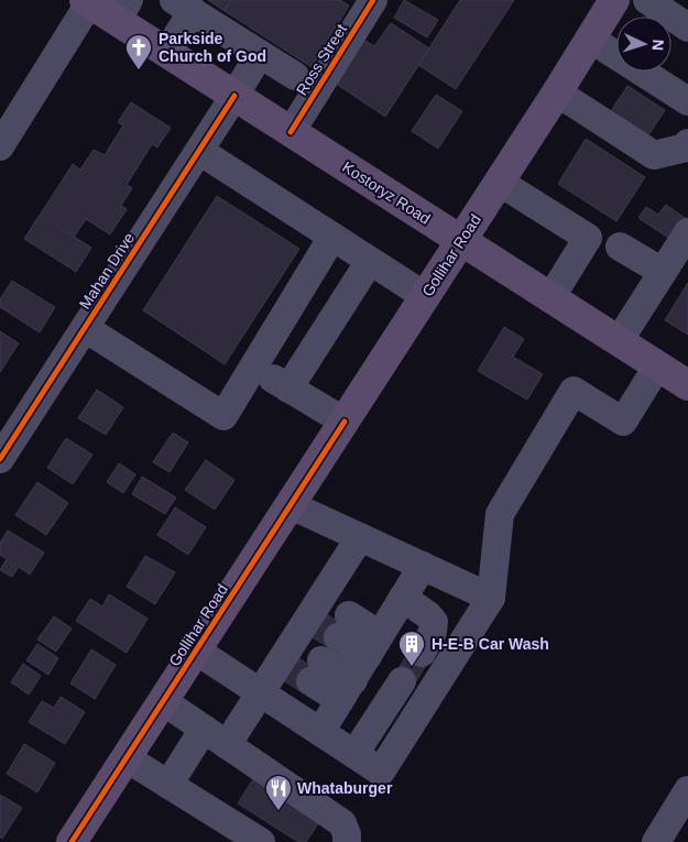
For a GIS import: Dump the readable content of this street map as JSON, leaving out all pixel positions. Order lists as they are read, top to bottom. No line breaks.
{"streets":{"main road":["Kostoryz Road","Gollihar Road"],"street":["Ross Street","Mahan Drive"]},"crossings":[["Ross Street","Kostoryz Road"],["Kostoryz Road","Gollihar Road"],["Kostoryz Road","Mahan Drive"]],"places":{"church":["Parkside Church of God"],"building":["H-E-B Car Wash"],"restaurant":["Whataburger"]},"north":"right"}
